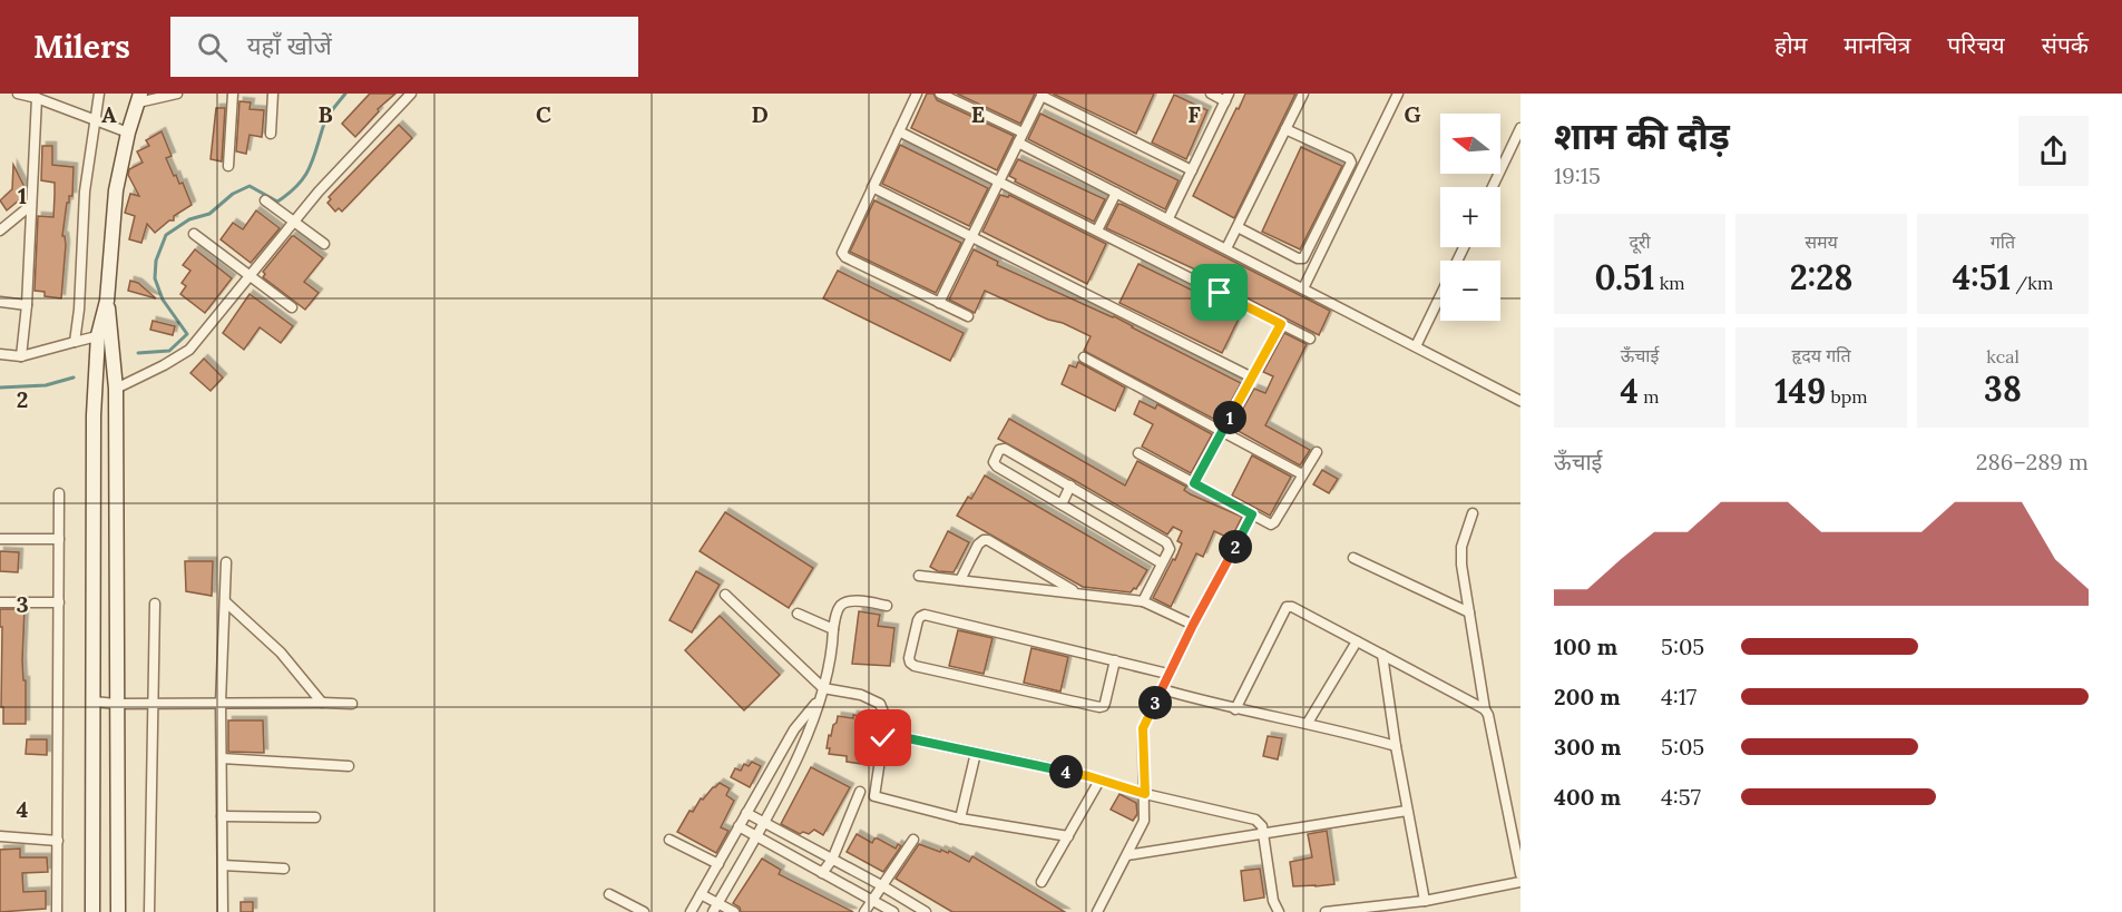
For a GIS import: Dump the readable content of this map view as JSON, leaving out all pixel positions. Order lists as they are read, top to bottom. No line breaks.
{"north":"left","page":{"header":"Milers","search":"यहाँ खोजें","nav":["होम","मानचित्र","परिचय","संपर्क"],"heading":["शाम की दौड़","19:15"],"map_buttons":["+","−"],"stats":[["दूरी","0.51 km"],["समय","2:28"],["गति","4:51 /km"],["ऊँचाई","4 m"],["हृदय गति","149 bpm"],["kcal","38"]],"pins":["1","2","3","4"],"chart":["ऊँचाई","286–289 m"],"list":[{"name":"100 m","note":"5:05"},{"name":"200 m","note":"4:17"},{"name":"300 m","note":"5:05"},{"name":"400 m","note":"4:57"}]},"grid":{"columns":["A","B","C","D","E","F","G"],"rows":["1","2","3","4"]}}
